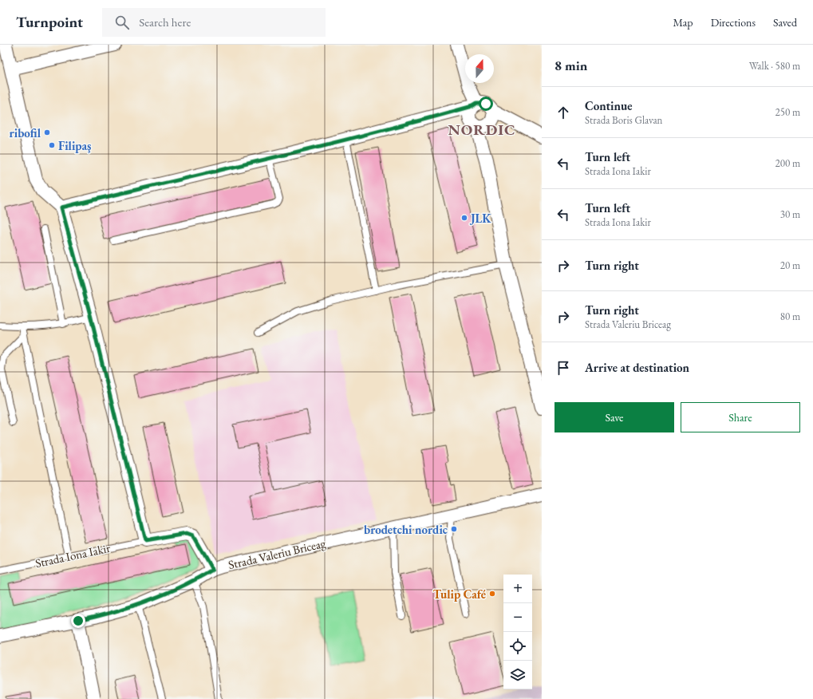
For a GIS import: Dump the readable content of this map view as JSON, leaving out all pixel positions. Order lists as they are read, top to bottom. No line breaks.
{"streets":{"street":["Strada Valeriu Briceag","Strada Iona Iakir"]},"crossings":[["Strada Valeriu Briceag","Strada Iona Iakir"]],"districts":["NORDIC"],"places":["ribofil","Filipaş","JLK","brodetchi nordic","Tulip Café"],"north":"top","page":{"header":"Turnpoint","search":"Search here","nav":["Map","Directions","Saved"],"heading":["8 min","Walk · 580 m"],"list":[["Continue","Strada Boris Glavan","250 m"],["Turn left","Strada Iona Iakir","200 m"],["Turn left","Strada Iona Iakir","30 m"],["Turn right","20 m"],["Turn right","Strada Valeriu Briceag","80 m"],"Arrive at destination"],"buttons":["Save","Share"],"map_buttons":["+","−"]}}
